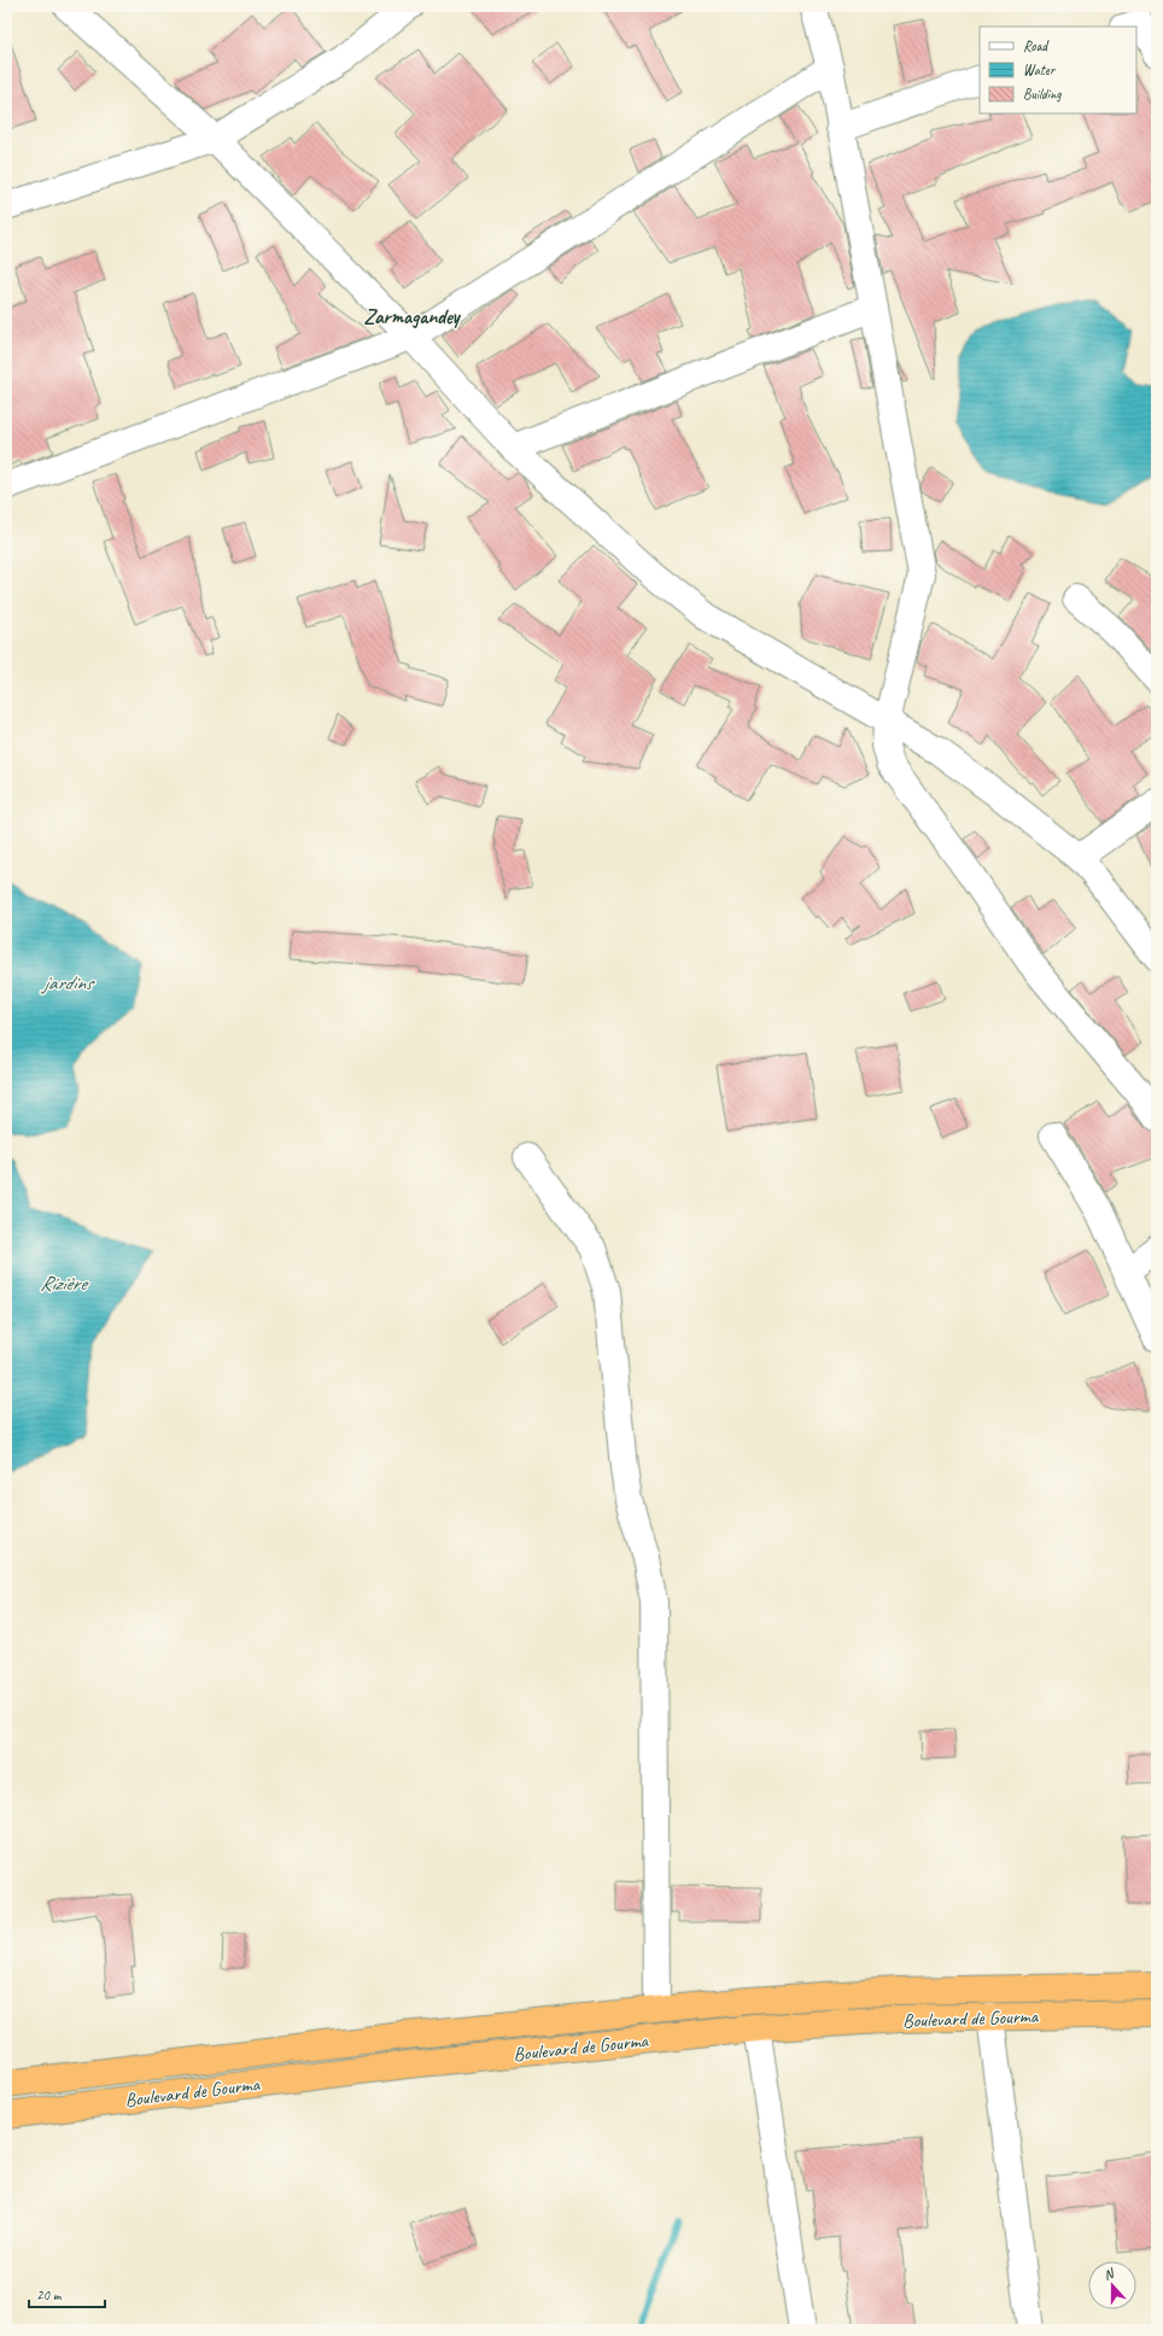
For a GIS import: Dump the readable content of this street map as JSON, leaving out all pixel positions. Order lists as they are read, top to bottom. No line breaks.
{"streets":{"highway":["Boulevard de Gourma"]},"districts":["Zarmagandey"],"water":["jardins","Rizière"],"legend":["Road","Water","Building"],"scale_bar":"20 m","north":"top"}
